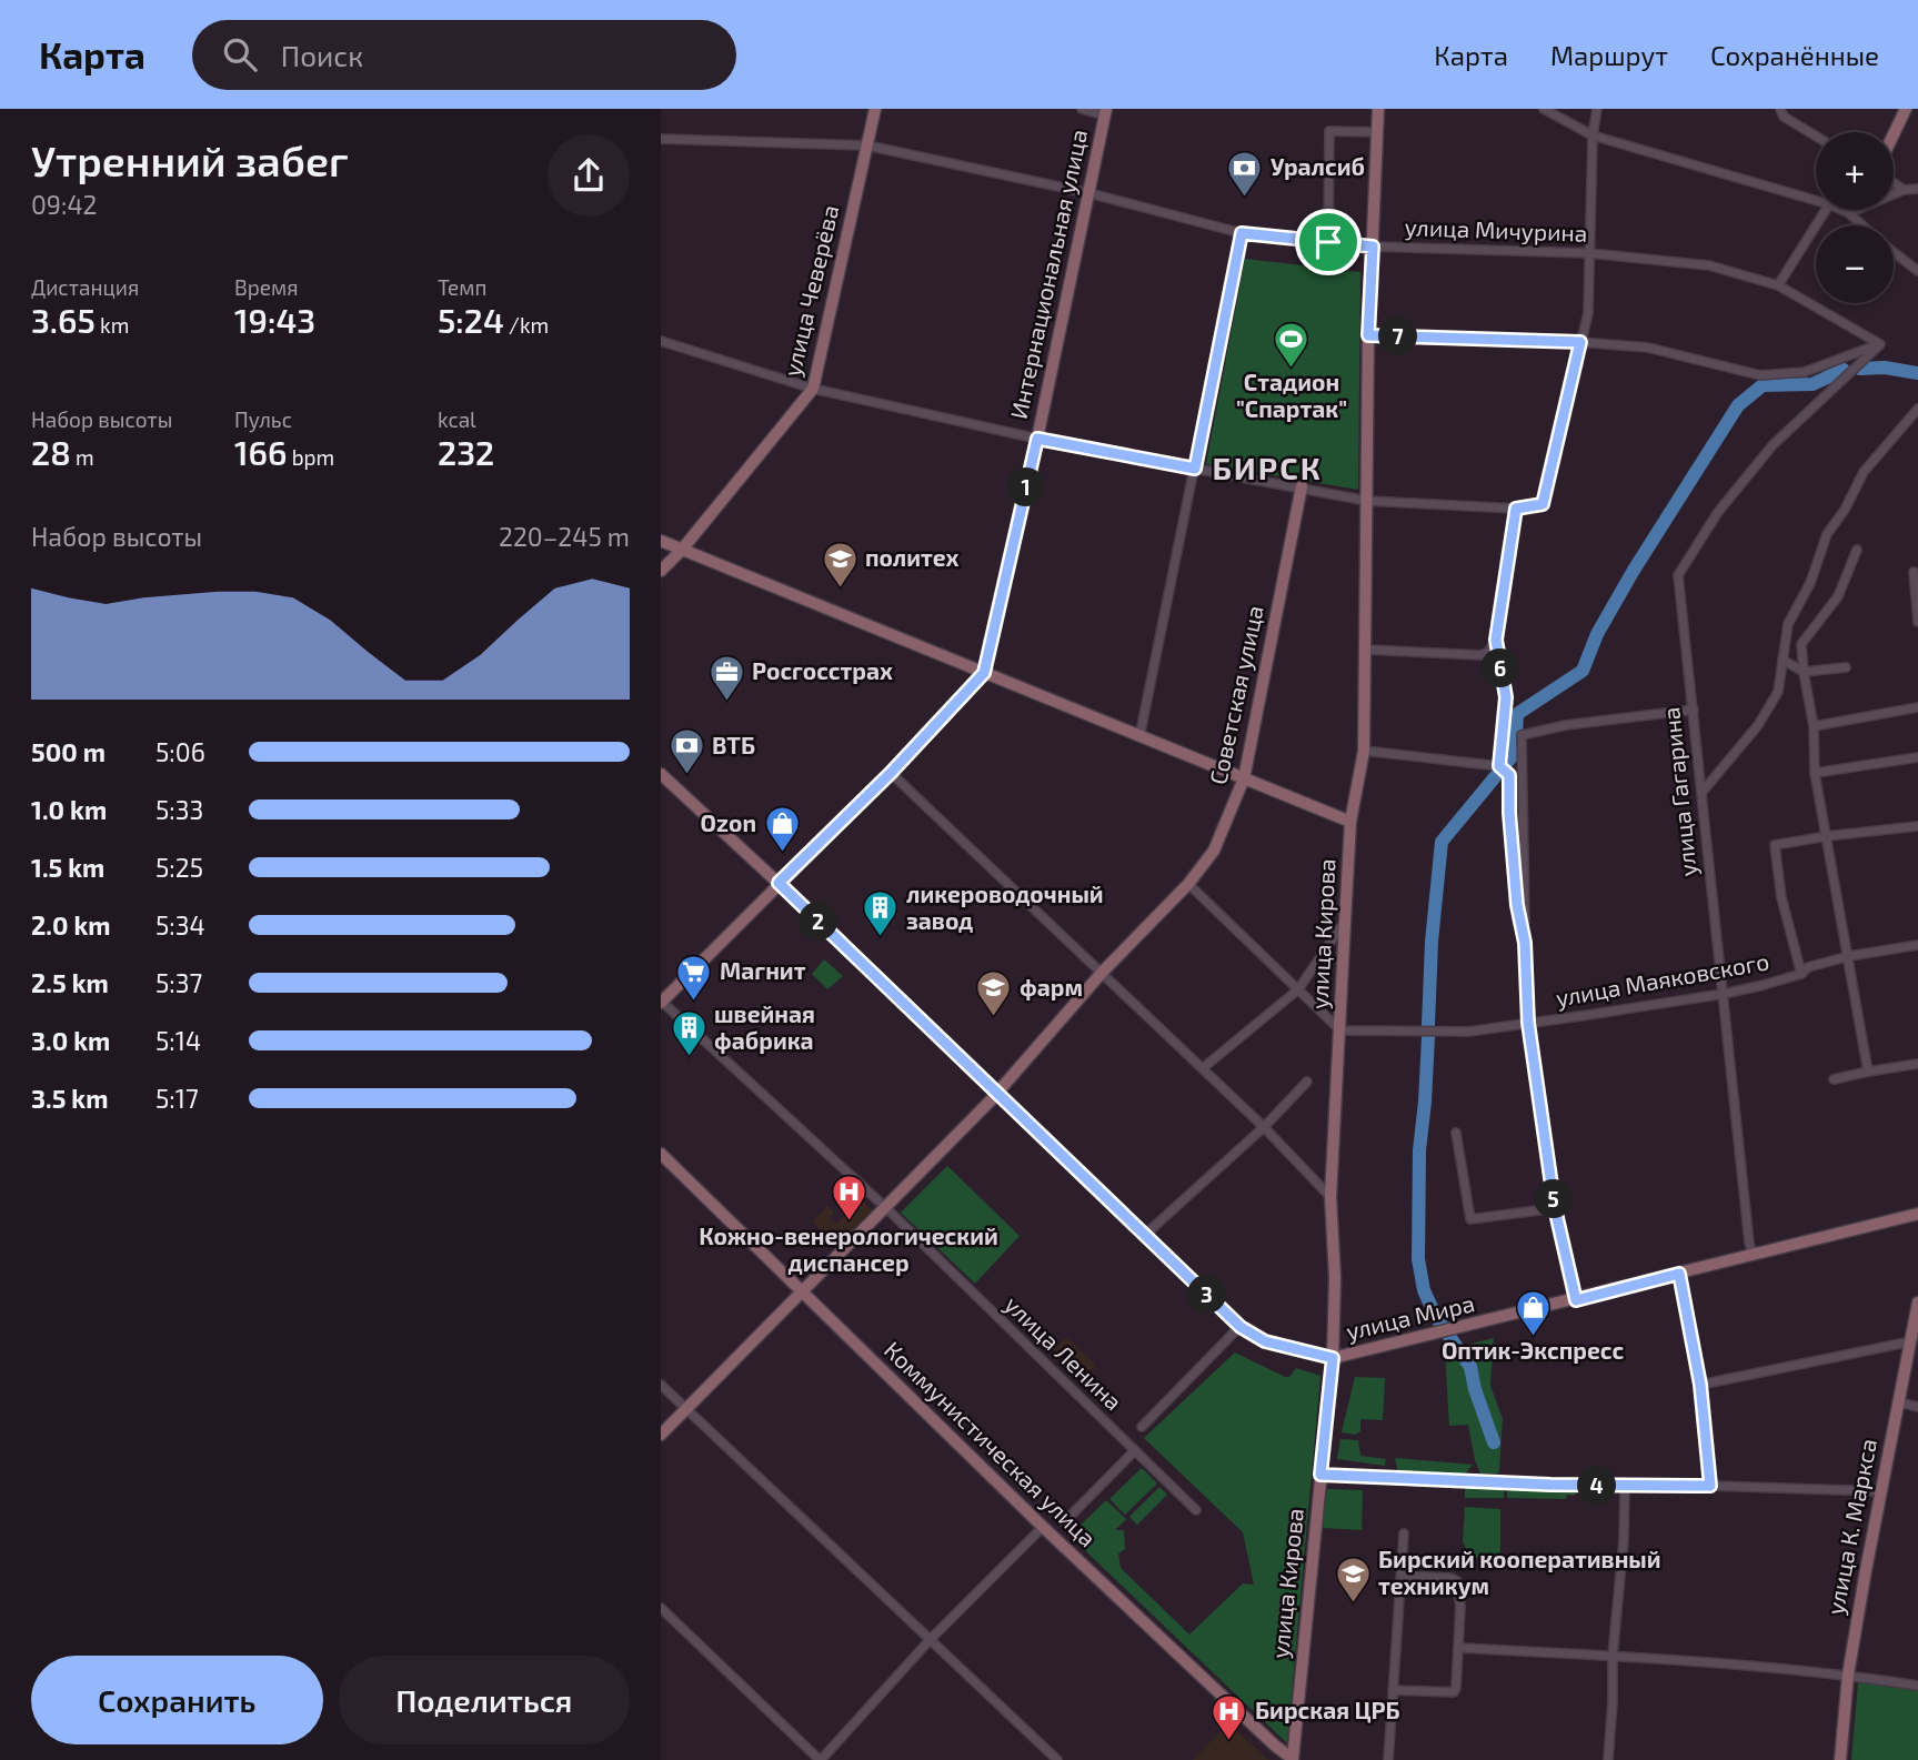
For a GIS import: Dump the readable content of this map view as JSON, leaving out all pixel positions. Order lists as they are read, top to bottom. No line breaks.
{"streets":{"street":["улица Мичурина","Интернациональная улица","улица Чеверёва","Советская улица","улица Гагарина","улица Кирова","улица Маяковского","улица Мира","улица Ленина","Коммунистическая улица","улица К. Маркса"]},"crossings":[["улица Мичурина","Интернациональная улица"],["улица Мичурина","улица Чеверёва"],["улица Мичурина","улица Гагарина"],["улица Мичурина","улица Кирова"],["Советская улица","улица Мира"],["Советская улица","улица Ленина"],["Советская улица","Коммунистическая улица"],["улица Гагарина","улица Маяковского"],["улица Гагарина","улица Мира"],["улица Кирова","улица Маяковского"],["улица Кирова","улица Мира"],["улица Кирова","Коммунистическая улица"]],"districts":["БИРСК"],"places":{"bank":["Уралсиб","ВТБ"],"sports":["Стадион \"Спартак\""],"school or university":["политех","фарм","Бирский кооперативный техникум"],"office":["Росгосстрах"],"shop":["Ozon","Оптик-Экспресс"],"building":["ликероводочный завод","швейная фабрика"],"supermarket":["Магнит"],"hospital":["Кожно-венерологический диспансер","Бирская ЦРБ"]},"page":{"header":"Карта","search":"Поиск","nav":["Карта","Маршрут","Сохранённые"],"heading":["Утренний забег","09:42"],"map_buttons":["+","−"],"stats":[["Дистанция","3.65 km"],["Время","19:43"],["Темп","5:24 /km"],["Набор высоты","28 m"],["Пульс","166 bpm"],["kcal","232"]],"pins":["7","1","6","2","5","3","4"],"chart":["Набор высоты","220–245 m"],"list":[{"name":"500 m","note":"5:06"},{"name":"1.0 km","note":"5:33"},{"name":"1.5 km","note":"5:25"},{"name":"2.0 km","note":"5:34"},{"name":"2.5 km","note":"5:37"},{"name":"3.0 km","note":"5:14"},{"name":"3.5 km","note":"5:17"}],"buttons":["Сохранить","Поделиться"]}}
